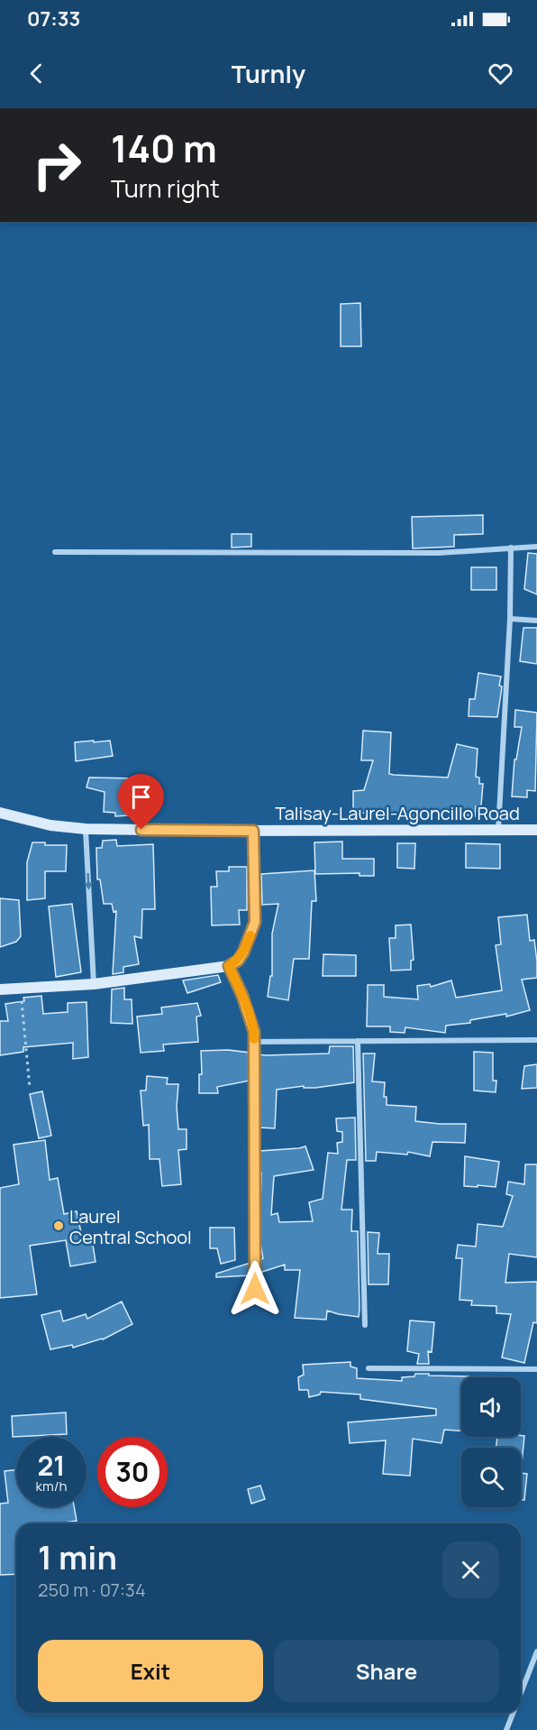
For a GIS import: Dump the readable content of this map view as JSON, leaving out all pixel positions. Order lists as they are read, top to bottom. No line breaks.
{"streets":{"main road":["Talisay-Laurel-Agoncillo Road"]},"places":["Laurel Central School"],"page":{"status":"07:33","header":"Turnly","turn":["140 m","Turn right"],"speed":"21 km/h","limit":"30","heading":["1 min","250 m · 07:34"],"buttons":["Exit","Share"]}}
